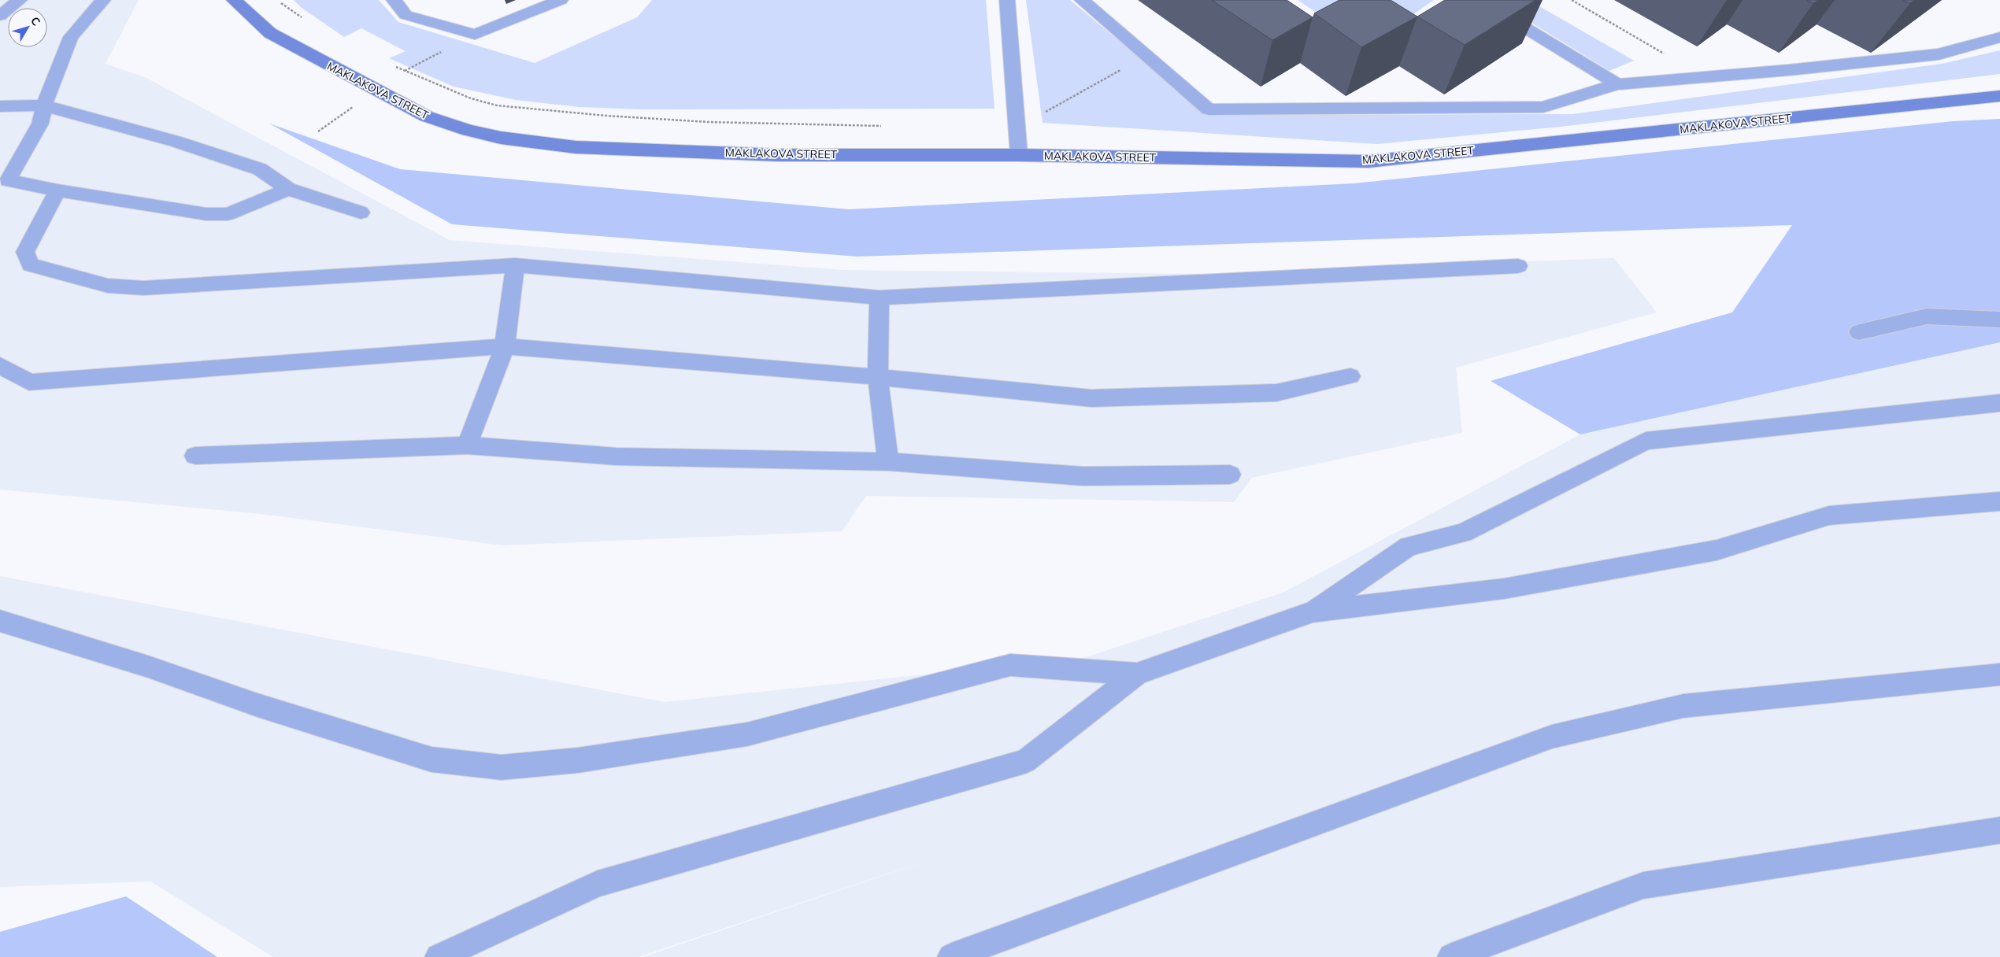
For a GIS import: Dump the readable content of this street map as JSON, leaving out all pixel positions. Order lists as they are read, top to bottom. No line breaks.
{"streets":{"street":["MAKLAKOVA STREET"]},"north":"top right"}
